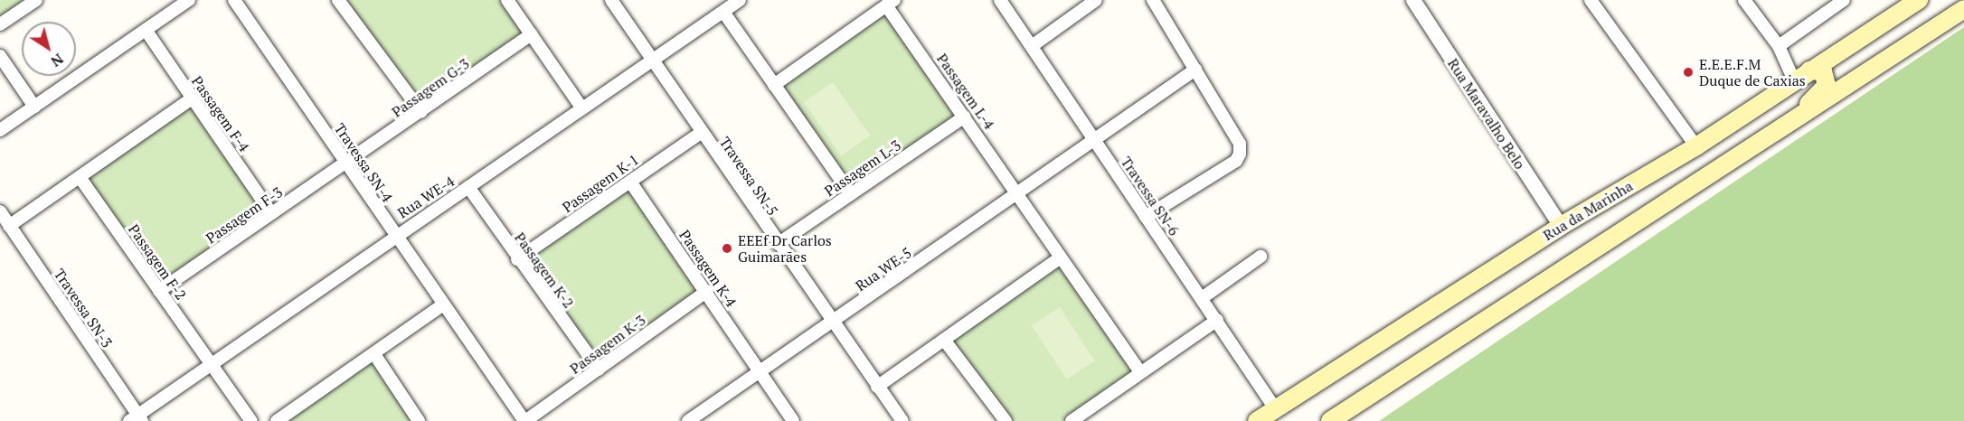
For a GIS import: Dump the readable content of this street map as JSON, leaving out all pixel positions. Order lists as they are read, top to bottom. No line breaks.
{"streets":{"main road":["Rua da Marinha"],"street":["Passagem G-3","Passagem L-4","Passagem F-4","Rua Maravalho Belo","Travessa SN-4","Passagem L-3","Travessa SN-5","Passagem K-1","Travessa SN-6","Rua WE-4","Passagem F-3","Passagem F-2","Passagem K-4","Rua WE-5","Passagem K-2","Travessa SN-3","Passagem K-3"]},"crossings":[["Passagem G-3","Travessa SN-4"],["Passagem G-3","Passagem F-3"],["Passagem L-4","Passagem L-3"],["Passagem L-4","Rua WE-5"],["Passagem F-4","Passagem F-3"],["Rua Maravalho Belo","Rua da Marinha"],["Travessa SN-4","Rua WE-4"],["Travessa SN-4","Passagem F-3"],["Travessa SN-4","Passagem K-3"],["Passagem L-3","Travessa SN-5"],["Travessa SN-5","Passagem K-1"],["Travessa SN-5","Rua WE-4"],["Travessa SN-5","Rua WE-5"],["Passagem K-1","Passagem K-4"],["Passagem K-1","Passagem K-2"],["Travessa SN-6","Rua da Marinha"],["Travessa SN-6","Rua WE-5"],["Rua WE-4","Passagem F-2"],["Rua WE-4","Passagem K-2"],["Rua WE-4","Travessa SN-3"],["Passagem F-3","Passagem F-2"],["Passagem K-4","Rua WE-5"],["Passagem K-4","Passagem K-3"],["Passagem K-2","Passagem K-3"]],"places":["E.E.E.F.M Duque de Caxias","EEEf Dr Carlos Guimarães"],"north":"bottom right"}
